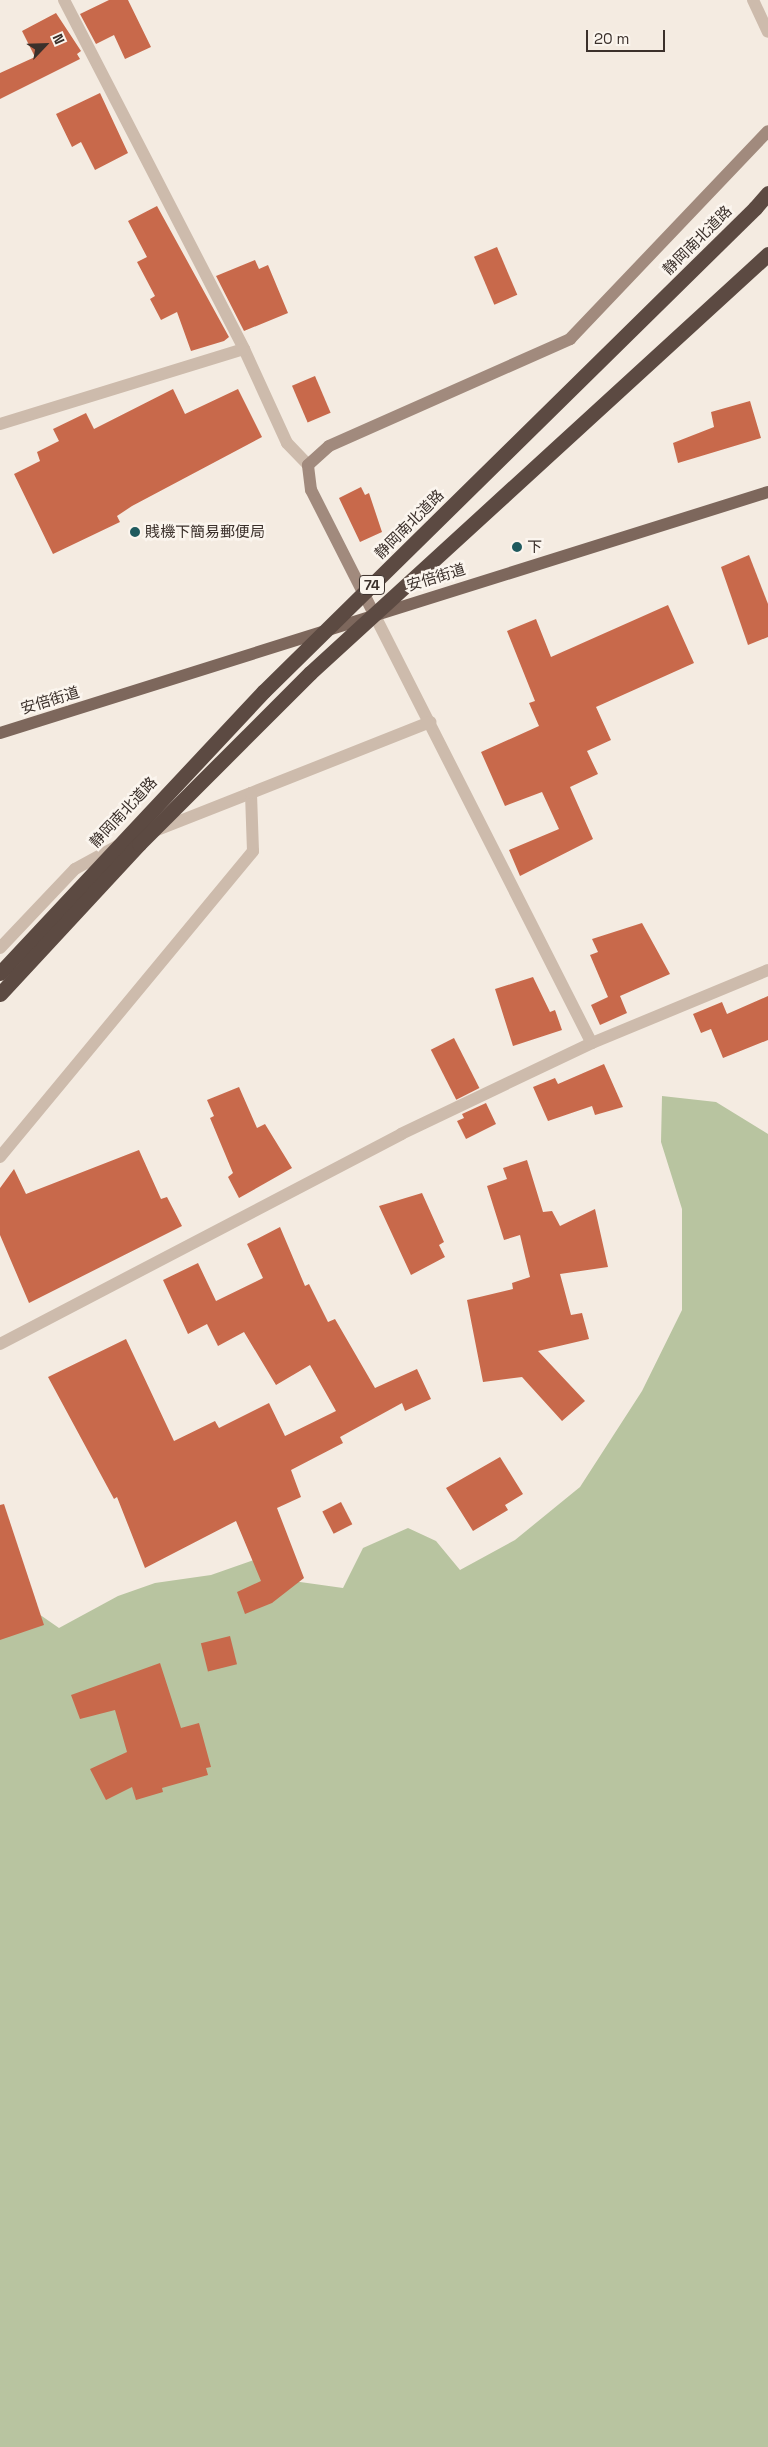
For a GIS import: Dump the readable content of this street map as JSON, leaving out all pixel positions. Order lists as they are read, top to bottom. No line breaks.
{"streets":{"highway":["静岡南北道路","74"],"main road":["安倍街道"]},"places":["賎機下簡易郵便局","下"],"scale_bar":"20 m","north":"top right"}
